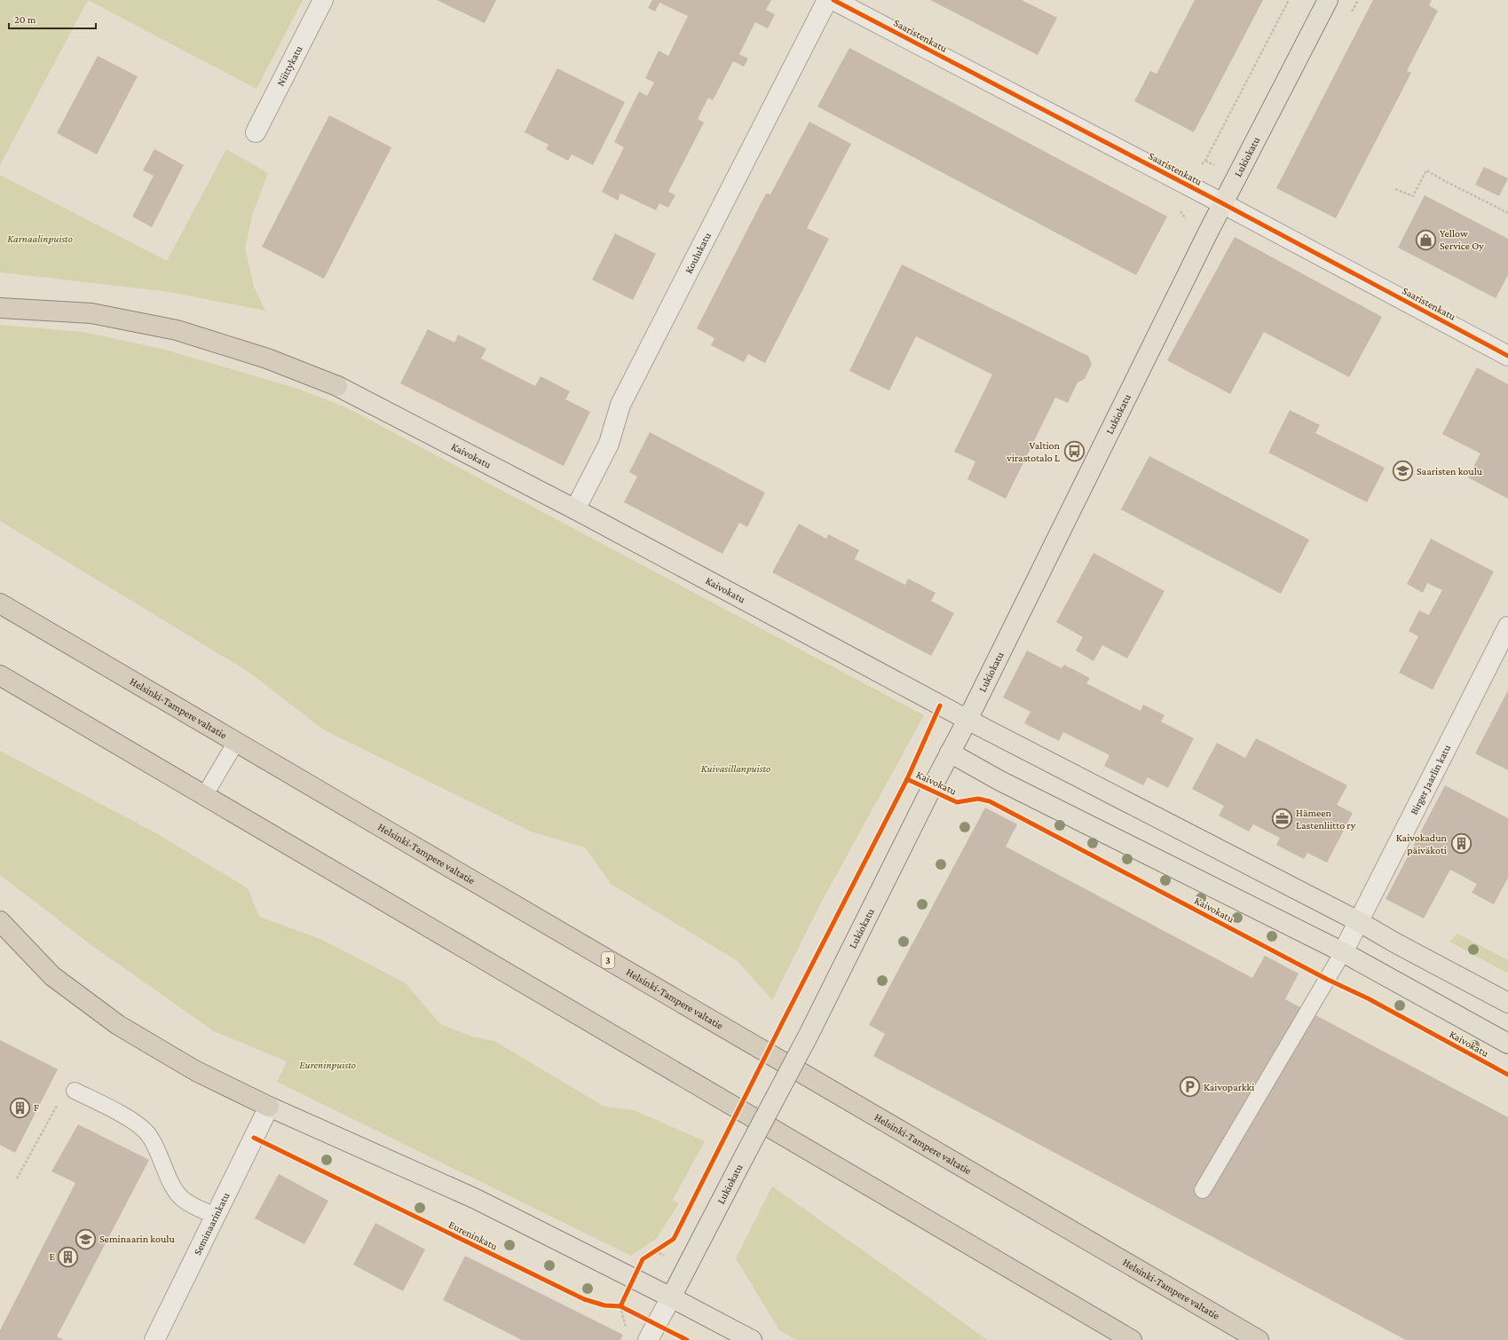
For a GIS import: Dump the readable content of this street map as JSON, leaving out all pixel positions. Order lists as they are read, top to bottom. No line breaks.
{"streets":{"highway":["Helsinki-Tampere valtatie","3"],"main road":["Lukiokatu","Kaivokatu"],"street":["Saaristenkatu","Niittykatu","Koulukatu","Birger Jaarlin katu","Seminaarinkatu"],"cycle path":["Eureninkatu"]},"crossings":[["Saaristenkatu","Lukiokatu"],["Lukiokatu","Kaivokatu"],["Koulukatu","Kaivokatu"],["Kaivokatu","Birger Jaarlin katu"]],"parks":["Karnaalinpuisto","Kuivasillanpuisto","Eureninpuisto"],"places":{"shop":["Yellow Service Oy"],"bus stop":["Valtion virastotalo L"],"school or university":["Saaristen koulu","Seminaarin koulu"],"office":["Hämeen Lastenliitto ry"],"building":["Kaivokadun päiväkoti","F","E"],"parking":["Kaivoparkki"]},"scale_bar":"20 m"}
